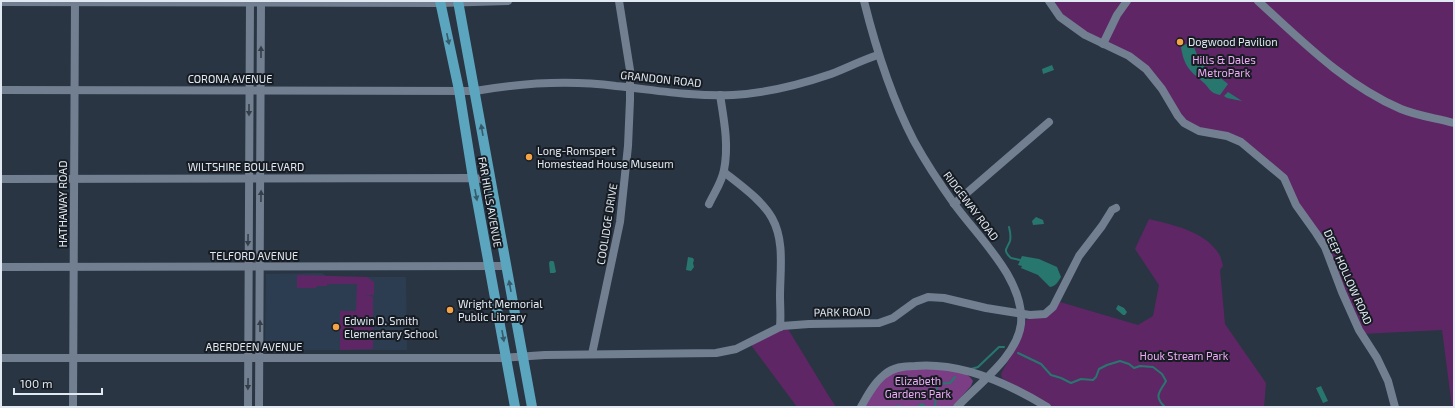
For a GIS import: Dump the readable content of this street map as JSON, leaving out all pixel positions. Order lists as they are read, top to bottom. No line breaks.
{"streets":{"main road":["FAR HILLS AVENUE"],"street":["CORONA AVENUE","GRANDON ROAD","WILTSHIRE BOULEVARD","HATHAWAY ROAD","RIDGEWAY ROAD","COOLIDGE DRIVE","TELFORD AVENUE","DEEP HOLLOW ROAD","PARK ROAD","ABERDEEN AVENUE"]},"crossings":[["CORONA AVENUE","GRANDON ROAD"],["CORONA AVENUE","FAR HILLS AVENUE"],["CORONA AVENUE","HATHAWAY ROAD"],["GRANDON ROAD","FAR HILLS AVENUE"],["GRANDON ROAD","RIDGEWAY ROAD"],["GRANDON ROAD","COOLIDGE DRIVE"],["WILTSHIRE BOULEVARD","FAR HILLS AVENUE"],["WILTSHIRE BOULEVARD","HATHAWAY ROAD"],["FAR HILLS AVENUE","TELFORD AVENUE"],["FAR HILLS AVENUE","PARK ROAD"],["FAR HILLS AVENUE","ABERDEEN AVENUE"],["HATHAWAY ROAD","TELFORD AVENUE"],["HATHAWAY ROAD","ABERDEEN AVENUE"],["RIDGEWAY ROAD","PARK ROAD"],["COOLIDGE DRIVE","PARK ROAD"],["PARK ROAD","ABERDEEN AVENUE"]],"parks":["Hills & Dales MetroPark","Houk Stream Park","Elizabeth Gardens Park"],"places":["Dogwood Pavilion","Long-Romspert Homestead House Museum","Wright Memorial Public Library","Edwin D. Smith Elementary School"],"scale_bar":"100 m"}
